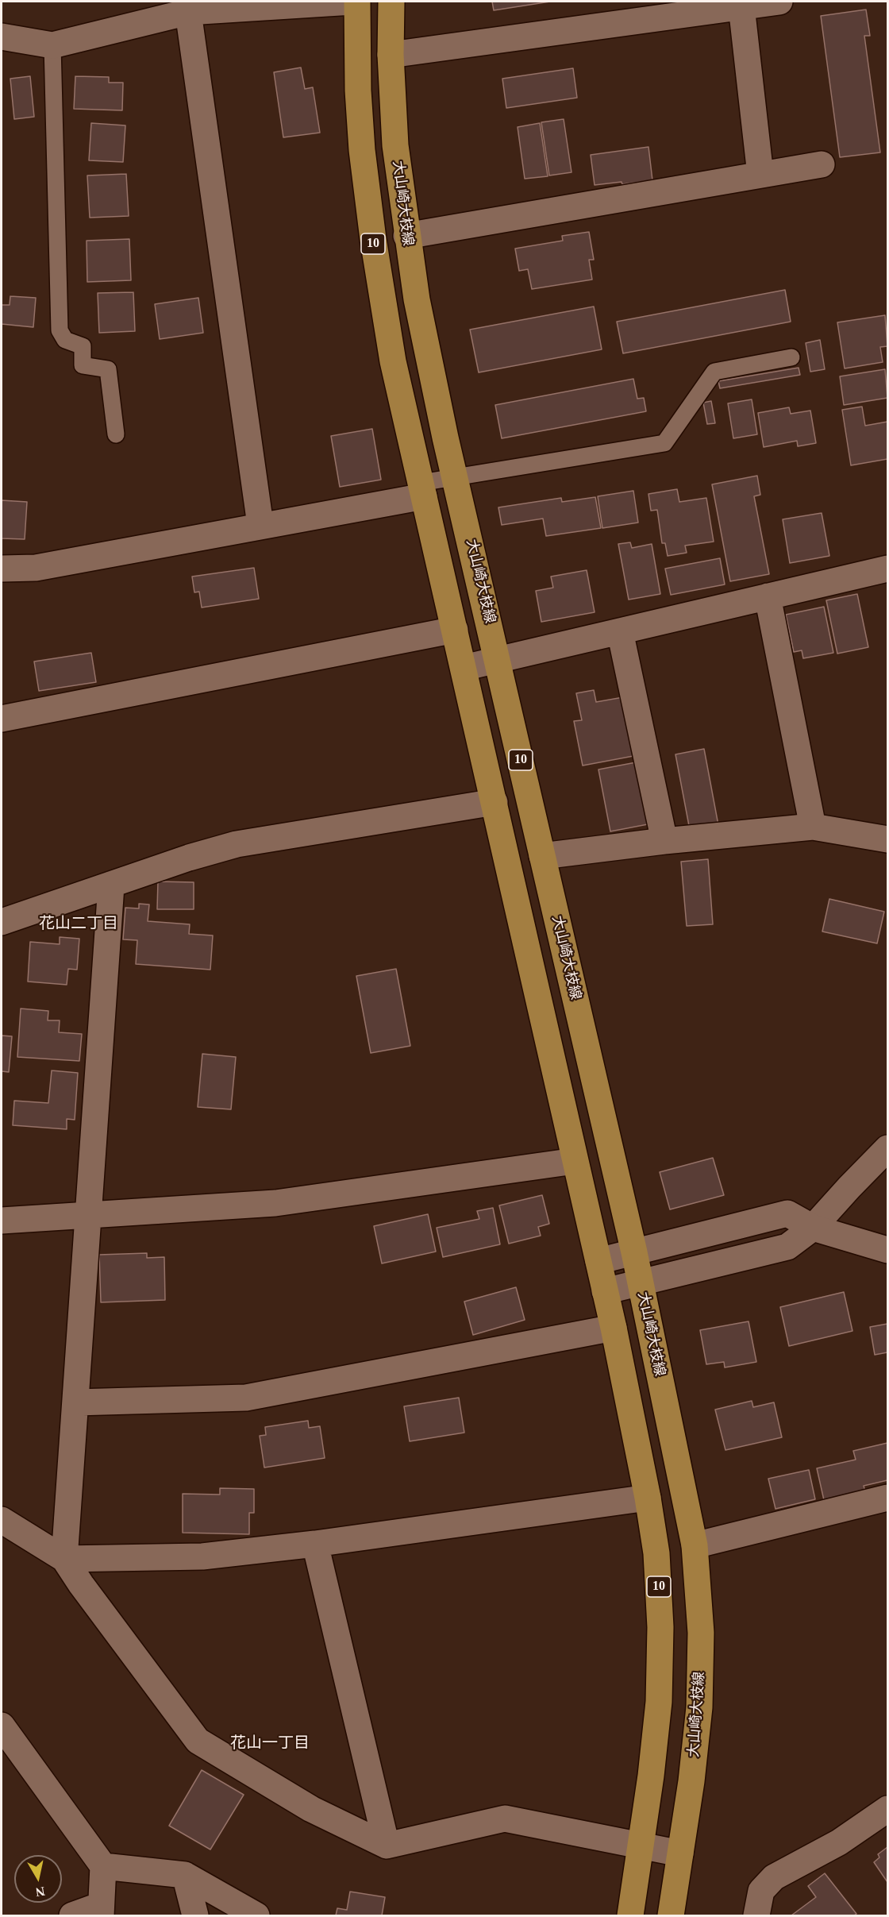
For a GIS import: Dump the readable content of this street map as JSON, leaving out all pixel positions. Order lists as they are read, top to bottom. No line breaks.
{"streets":{"main road":["大山崎大枝線","10"]},"districts":["花山二丁目","花山一丁目"],"north":"bottom"}
